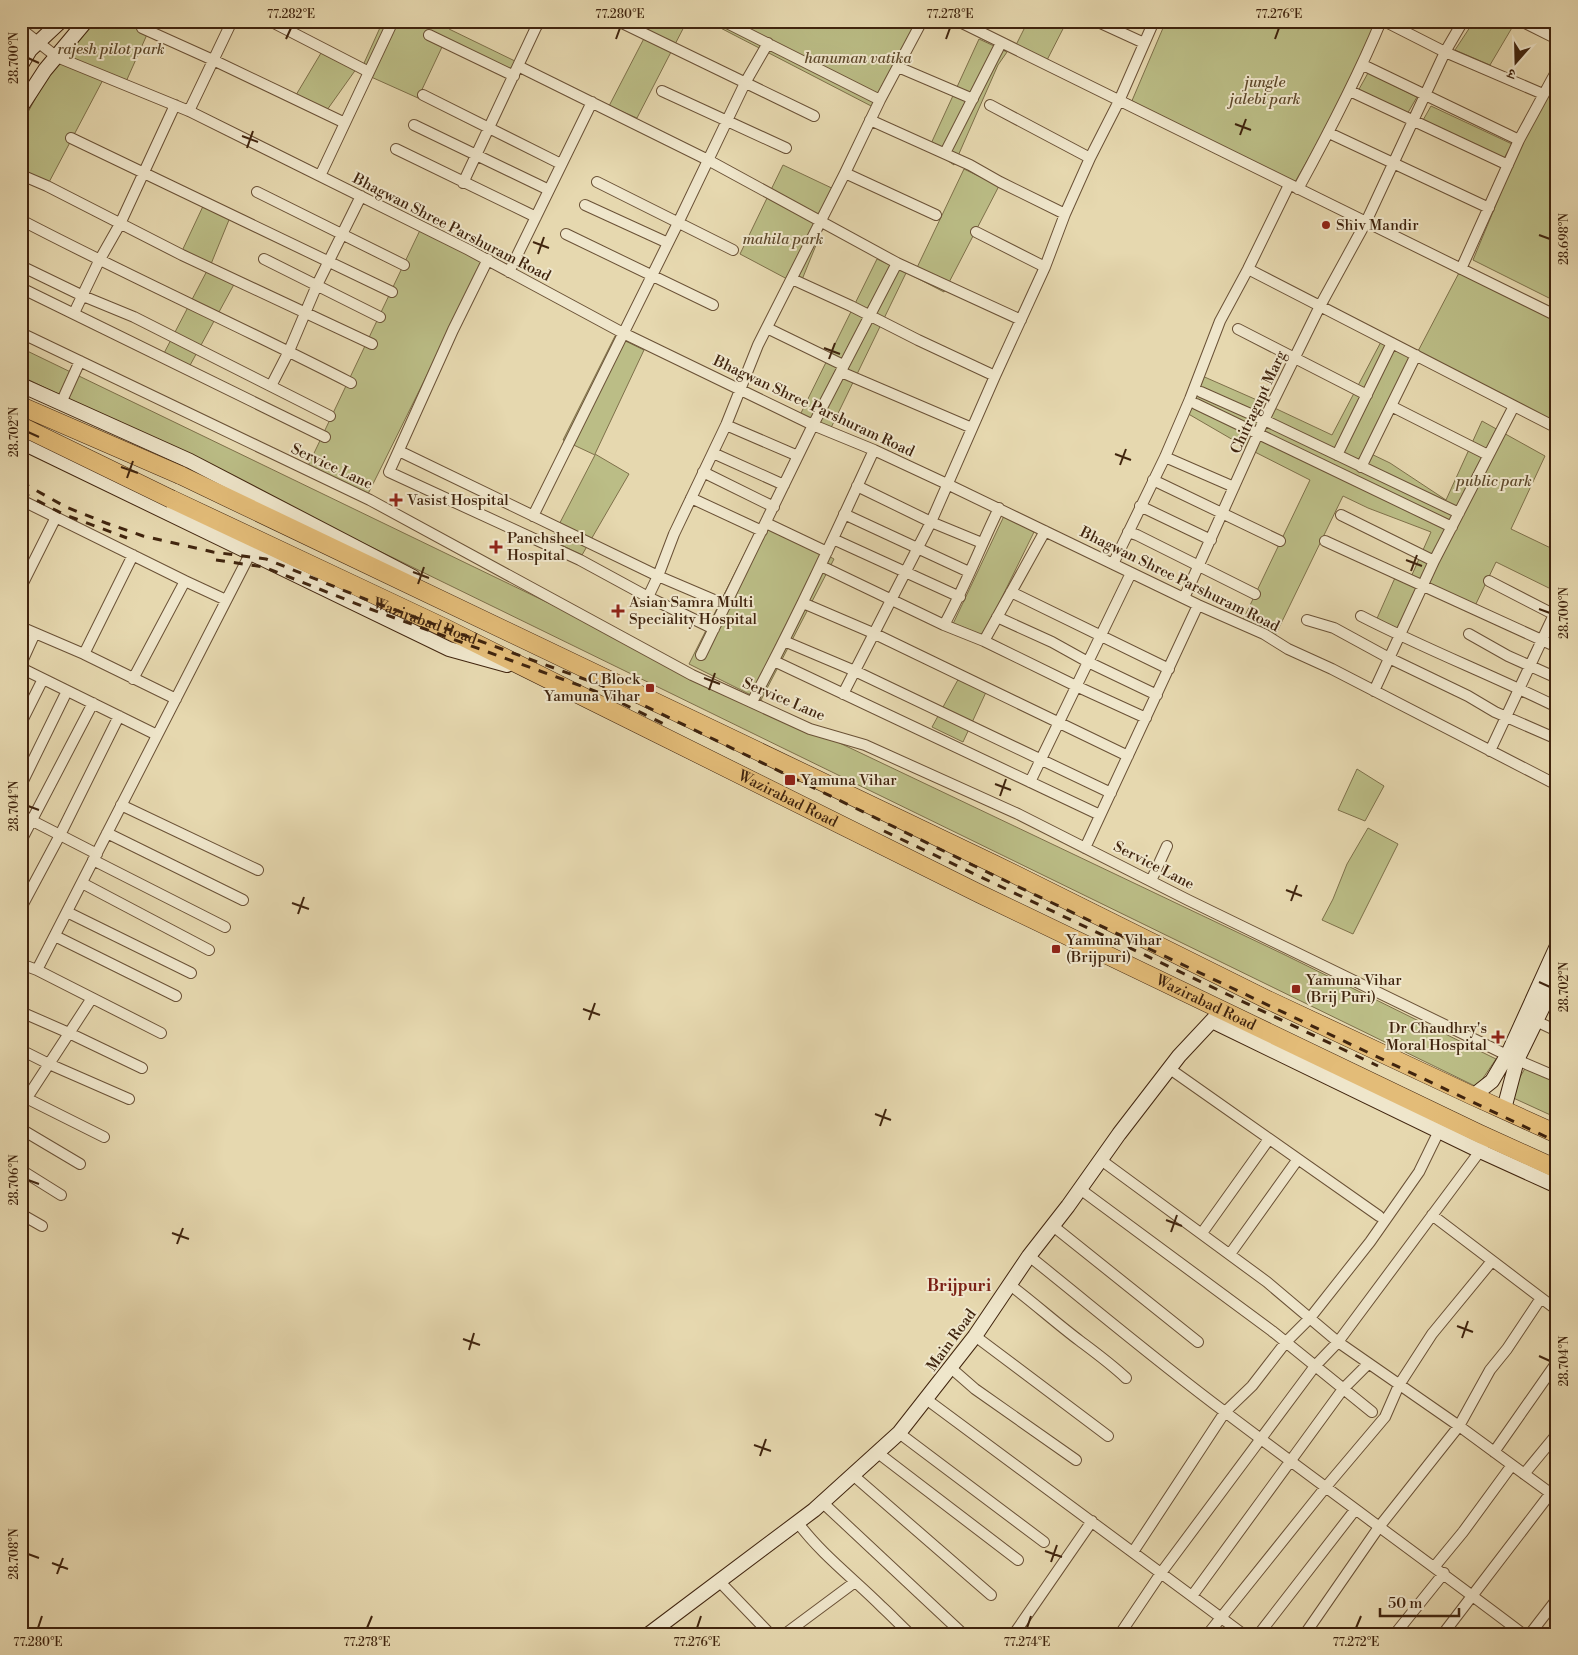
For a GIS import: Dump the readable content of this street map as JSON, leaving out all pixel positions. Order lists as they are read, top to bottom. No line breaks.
{"streets":{"highway":["Wazirabad Road"],"street":["Bhagwan Shree Parshuram Road","Chitragupt Marg","Service Lane","Main Road"]},"crossings":[["Bhagwan Shree Parshuram Road","Chitragupt Marg"],["Wazirabad Road","Main Road"]],"districts":["Brijpuri"],"parks":["rajesh pilot park","hanuman vatika","jungle jalebi park","mahila park","public park"],"places":{"other":["Shiv Mandir"],"health":["Vasist Hospital","Panchsheel Hospital","Asian Samra Multi Speciality Hospital","Dr Chaudhry's Moral Hospital"],"transit":["C Block Yamuna Vihar","Yamuna Vihar","Yamuna Vihar (Brijpuri)","Yamuna Vihar (Brij Puri)"]},"scale_bar":"50 m","north":"bottom","coordinates":["77.282°E","77.280°E","77.278°E","77.276°E","28.700°N","28.698°N","28.702°N","28.704°N","28.706°N","28.708°N","77.274°E","77.272°E"]}
